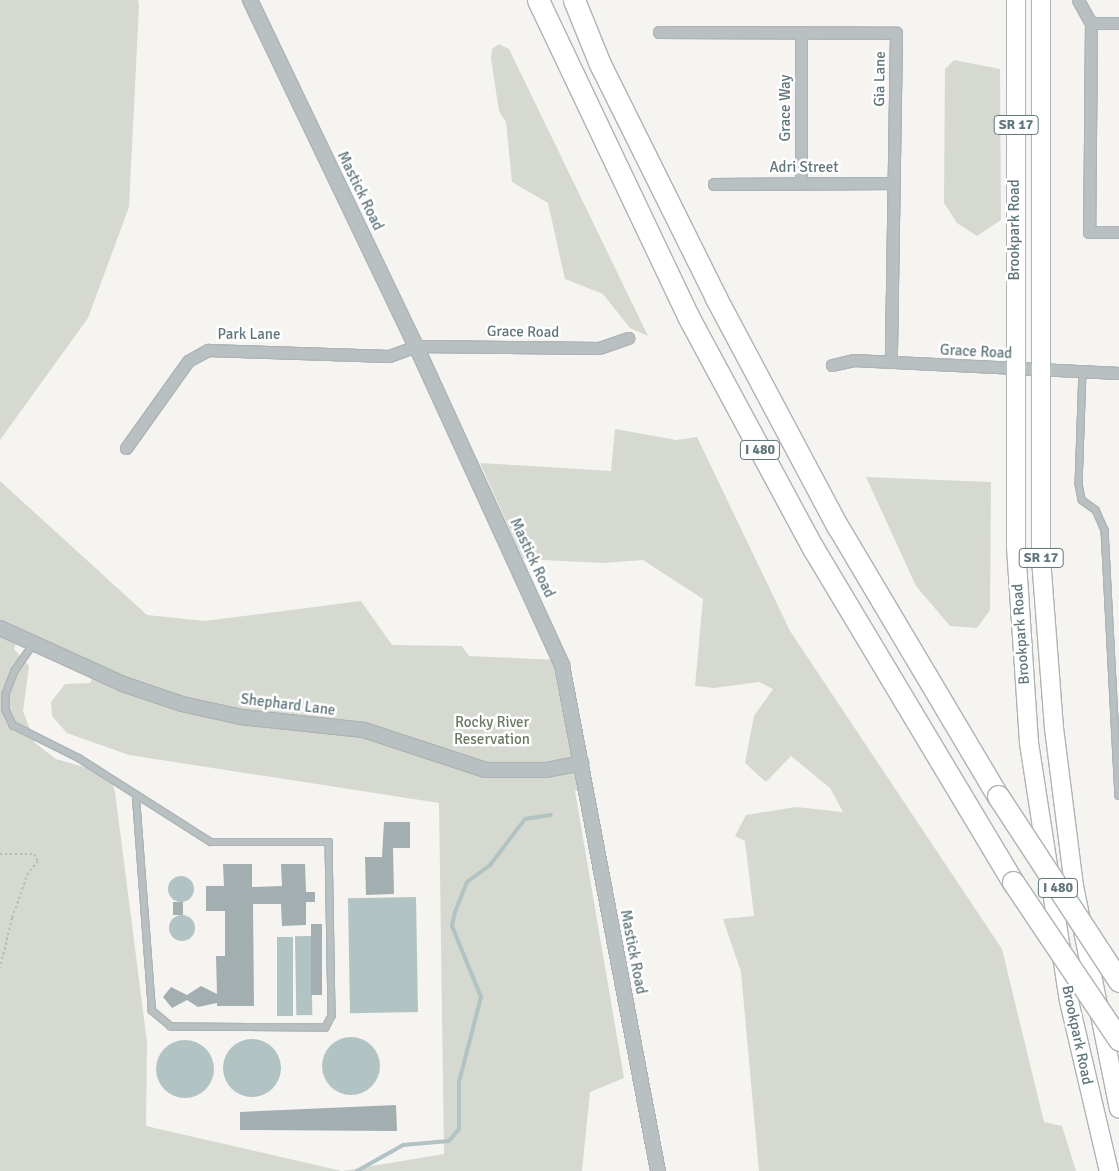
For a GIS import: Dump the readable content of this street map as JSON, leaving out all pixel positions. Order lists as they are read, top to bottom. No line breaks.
{"streets":{"highway":["I 480"],"main road":["SR 17","Brookpark Road"],"street":["Gia Lane","Grace Way","Adri Street","Mastick Road","Grace Road","Park Lane","Shephard Lane"]},"crossings":[["Gia Lane","Grace Way"],["Gia Lane","Adri Street"],["Gia Lane","Grace Road"],["Grace Way","Adri Street"],["Mastick Road","Grace Road"],["Mastick Road","Park Lane"],["Mastick Road","Shephard Lane"],["Brookpark Road","Grace Road"],["Grace Road","Park Lane"]],"parks":["Rocky River Reservation"]}
